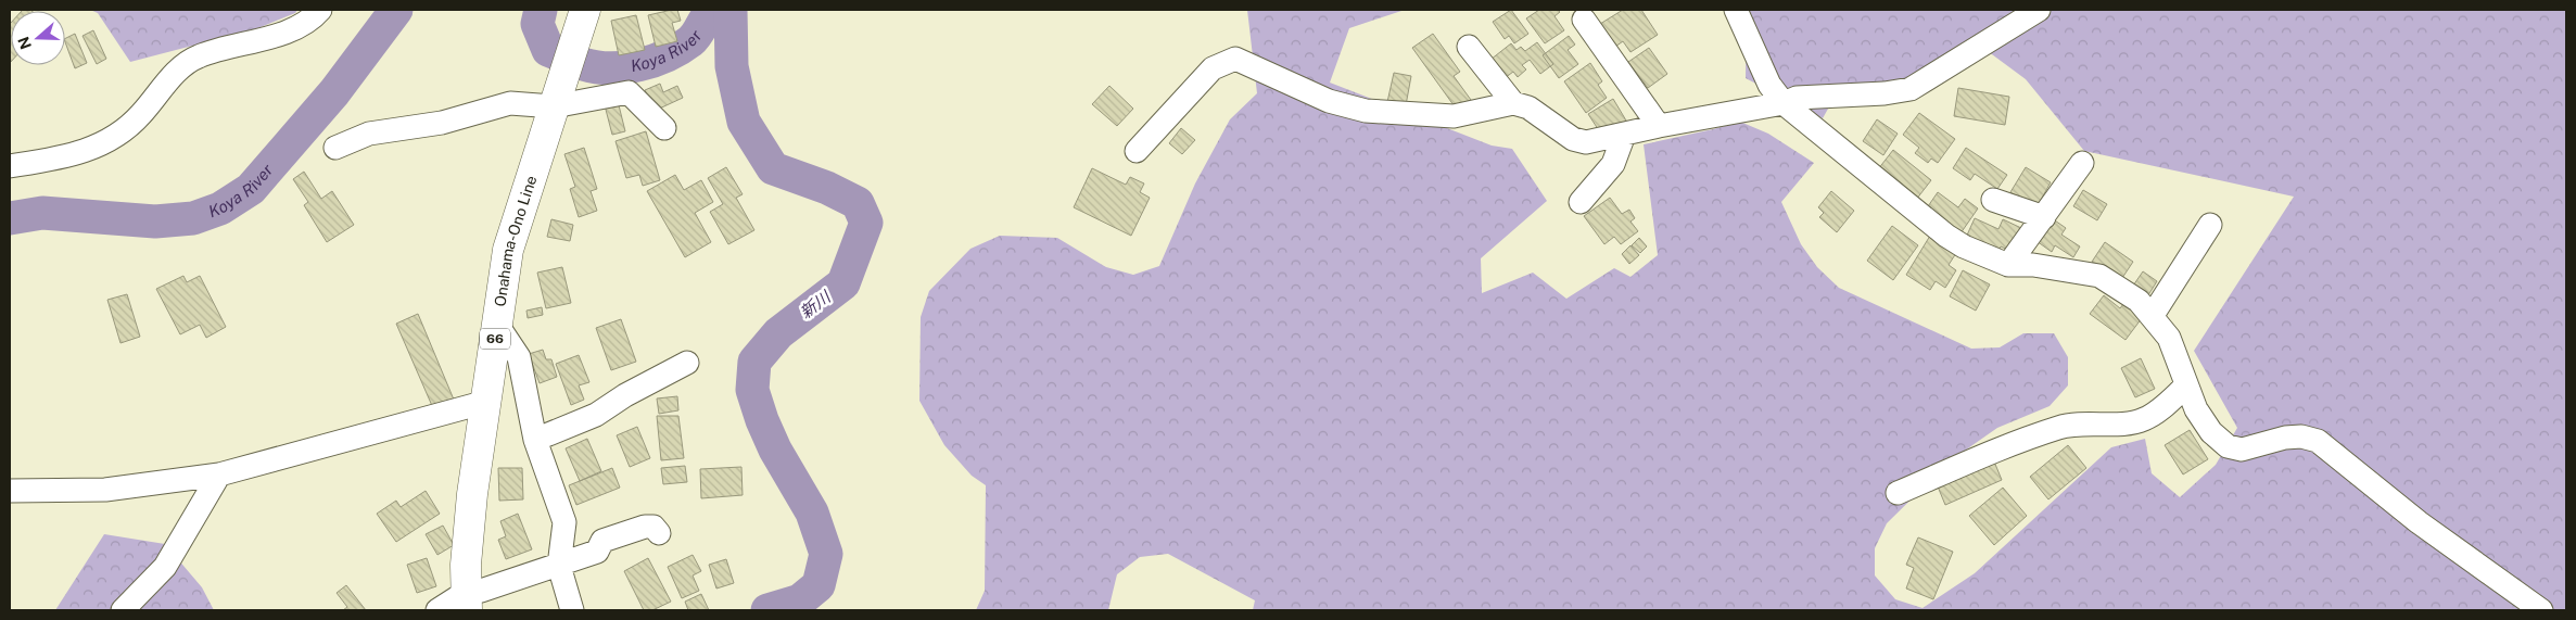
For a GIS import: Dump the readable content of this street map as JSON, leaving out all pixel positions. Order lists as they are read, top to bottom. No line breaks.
{"streets":{"main road":["Onahama-Ono Line","66"]},"water":["Koya River","新川"],"north":"left"}
